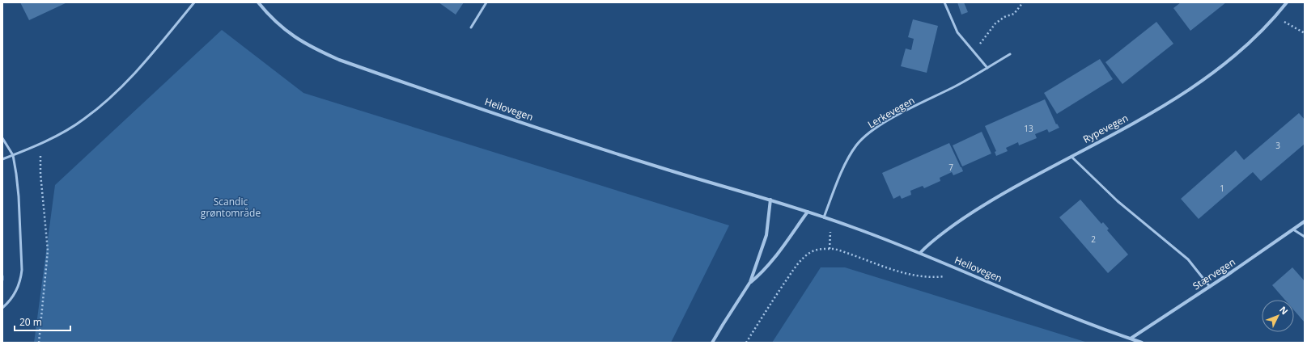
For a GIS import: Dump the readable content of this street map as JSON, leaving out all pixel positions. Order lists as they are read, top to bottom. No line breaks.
{"streets":{"street":["Heilovegen","Rypevegen","Stærvegen"],"lane":["Lerkevegen"]},"crossings":[["Heilovegen","Lerkevegen"],["Heilovegen","Rypevegen"],["Heilovegen","Stærvegen"]],"parks":["Scandic grøntområde"],"house_numbers":["13","3","7","1","2"],"scale_bar":"20 m","north":"top right"}
